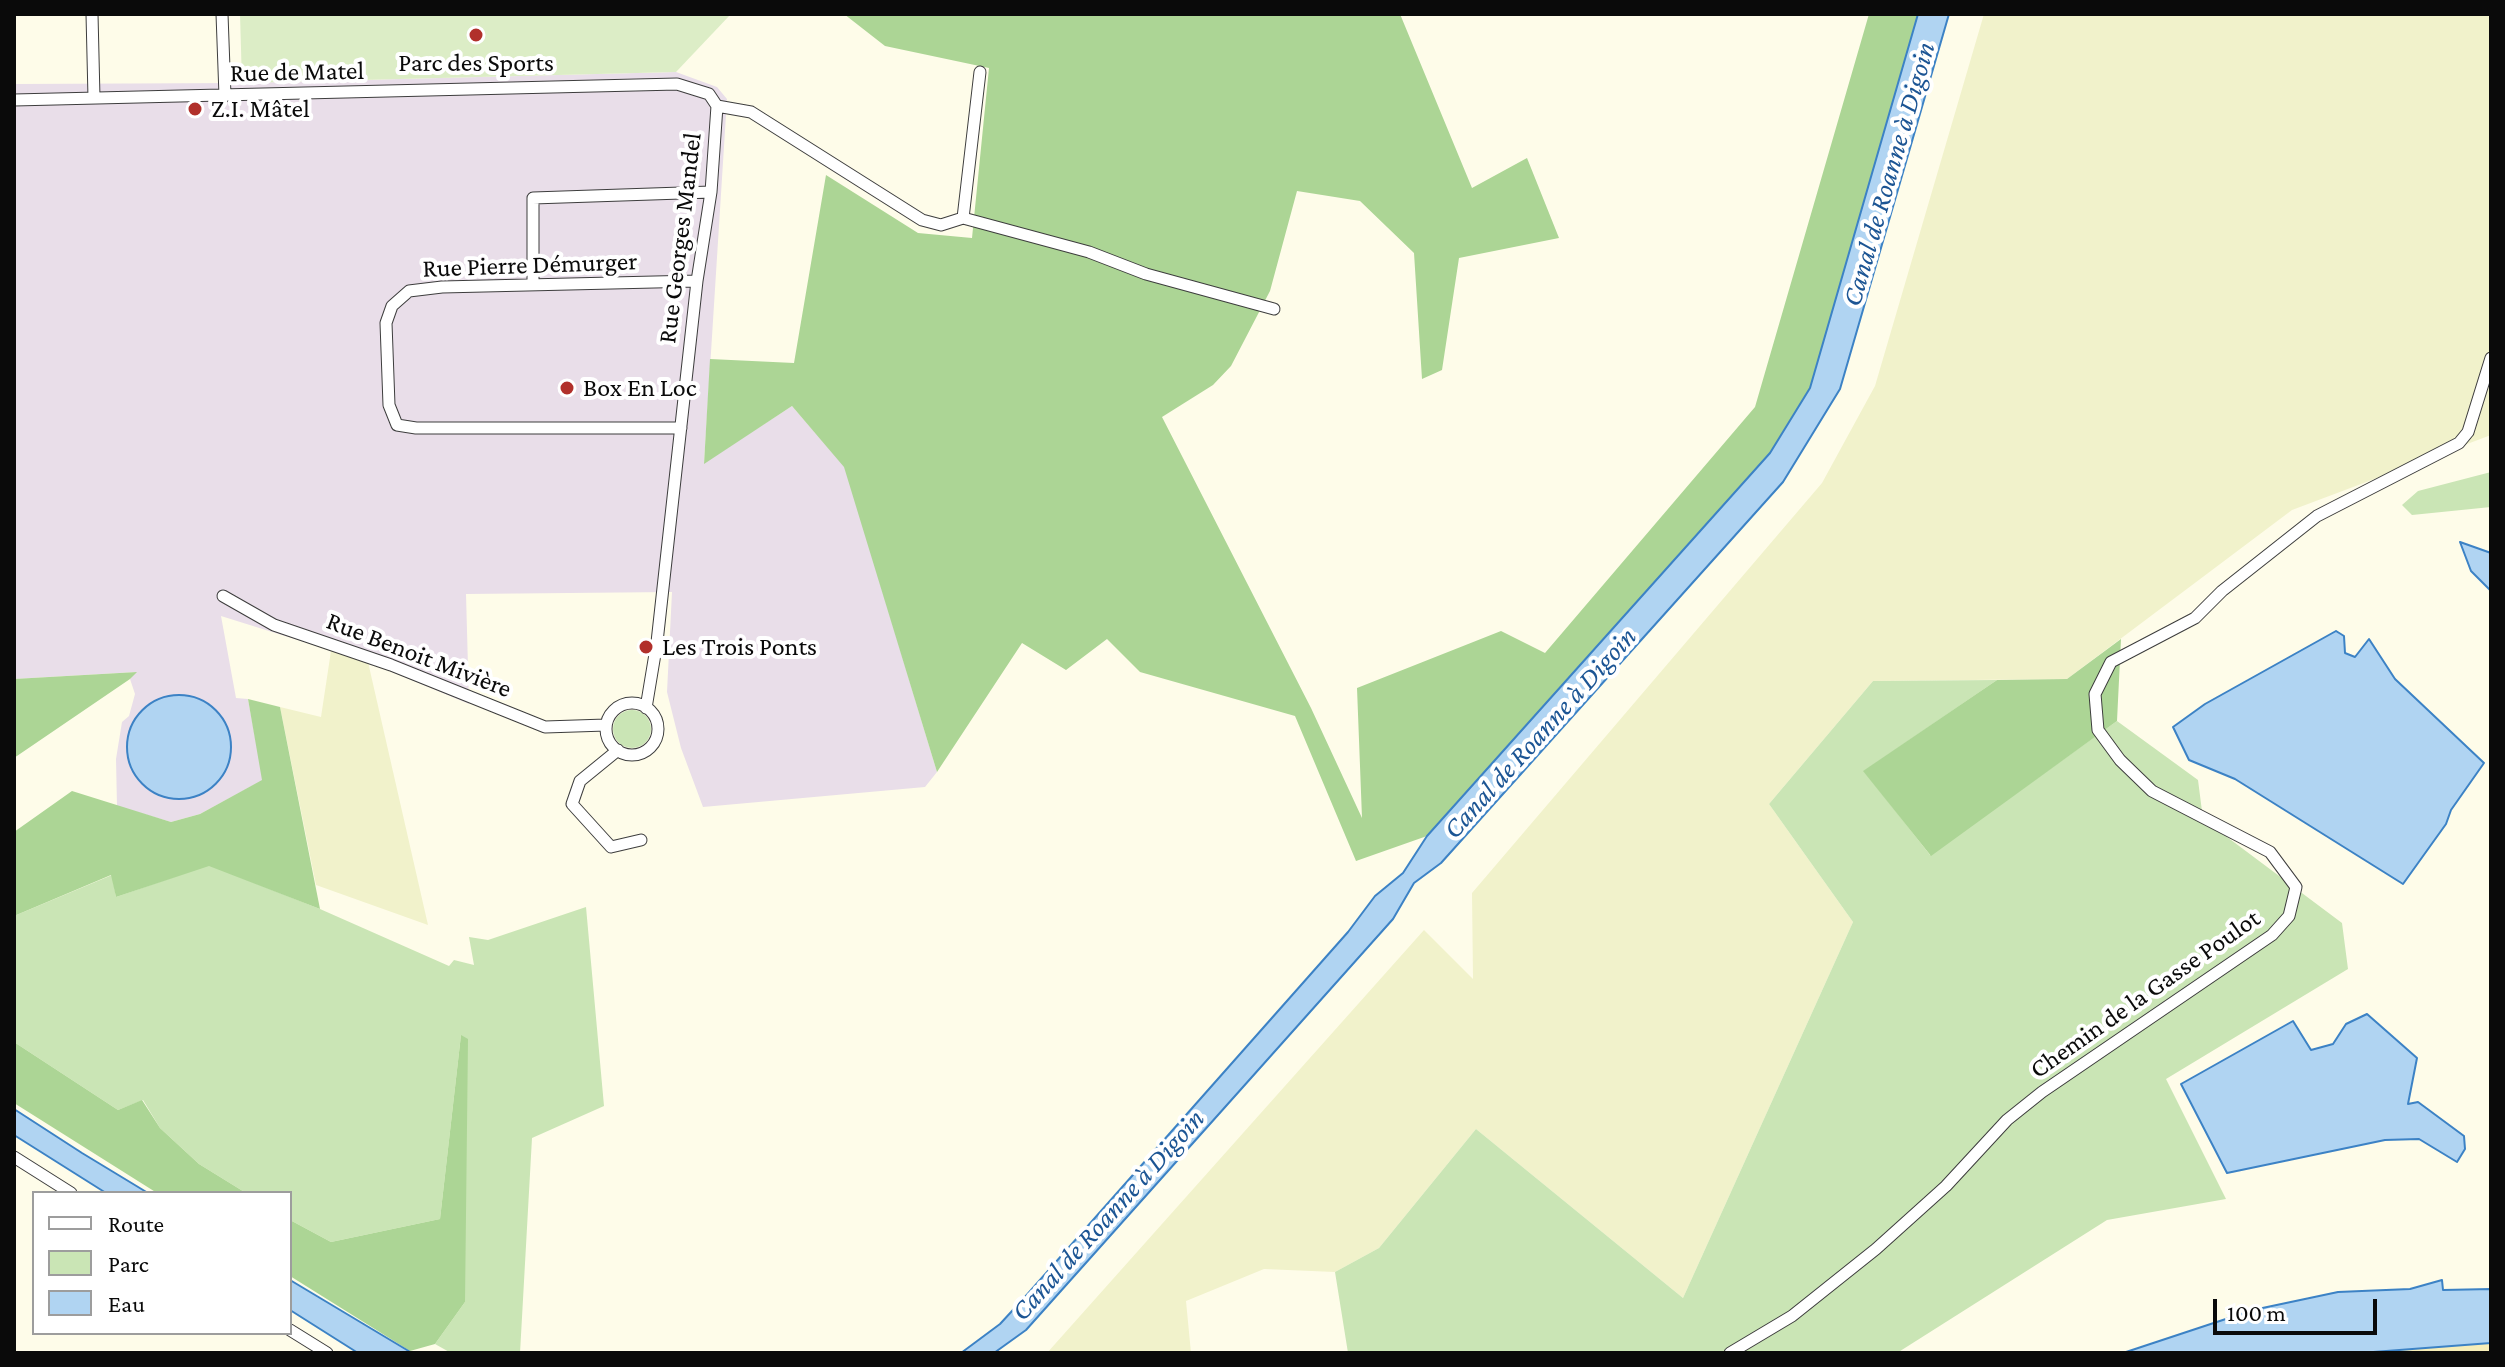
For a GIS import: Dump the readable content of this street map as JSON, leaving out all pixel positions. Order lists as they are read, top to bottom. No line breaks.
{"streets":{"street":["Rue de Matel","Rue Georges Mandel","Rue Pierre Démurger","Rue Benoit Mivière","Chemin de la Gasse Poulot"]},"crossings":[["Rue de Matel","Rue Georges Mandel"],["Rue Georges Mandel","Rue Pierre Démurger"],["Rue Georges Mandel","Rue Benoit Mivière"]],"water":["Canal de Roanne à Digoin"],"places":["Parc des Sports","Z.I. Mâtel","Box En Loc","Les Trois Ponts"],"legend":["Route","Parc","Eau"],"scale_bar":"100 m"}
